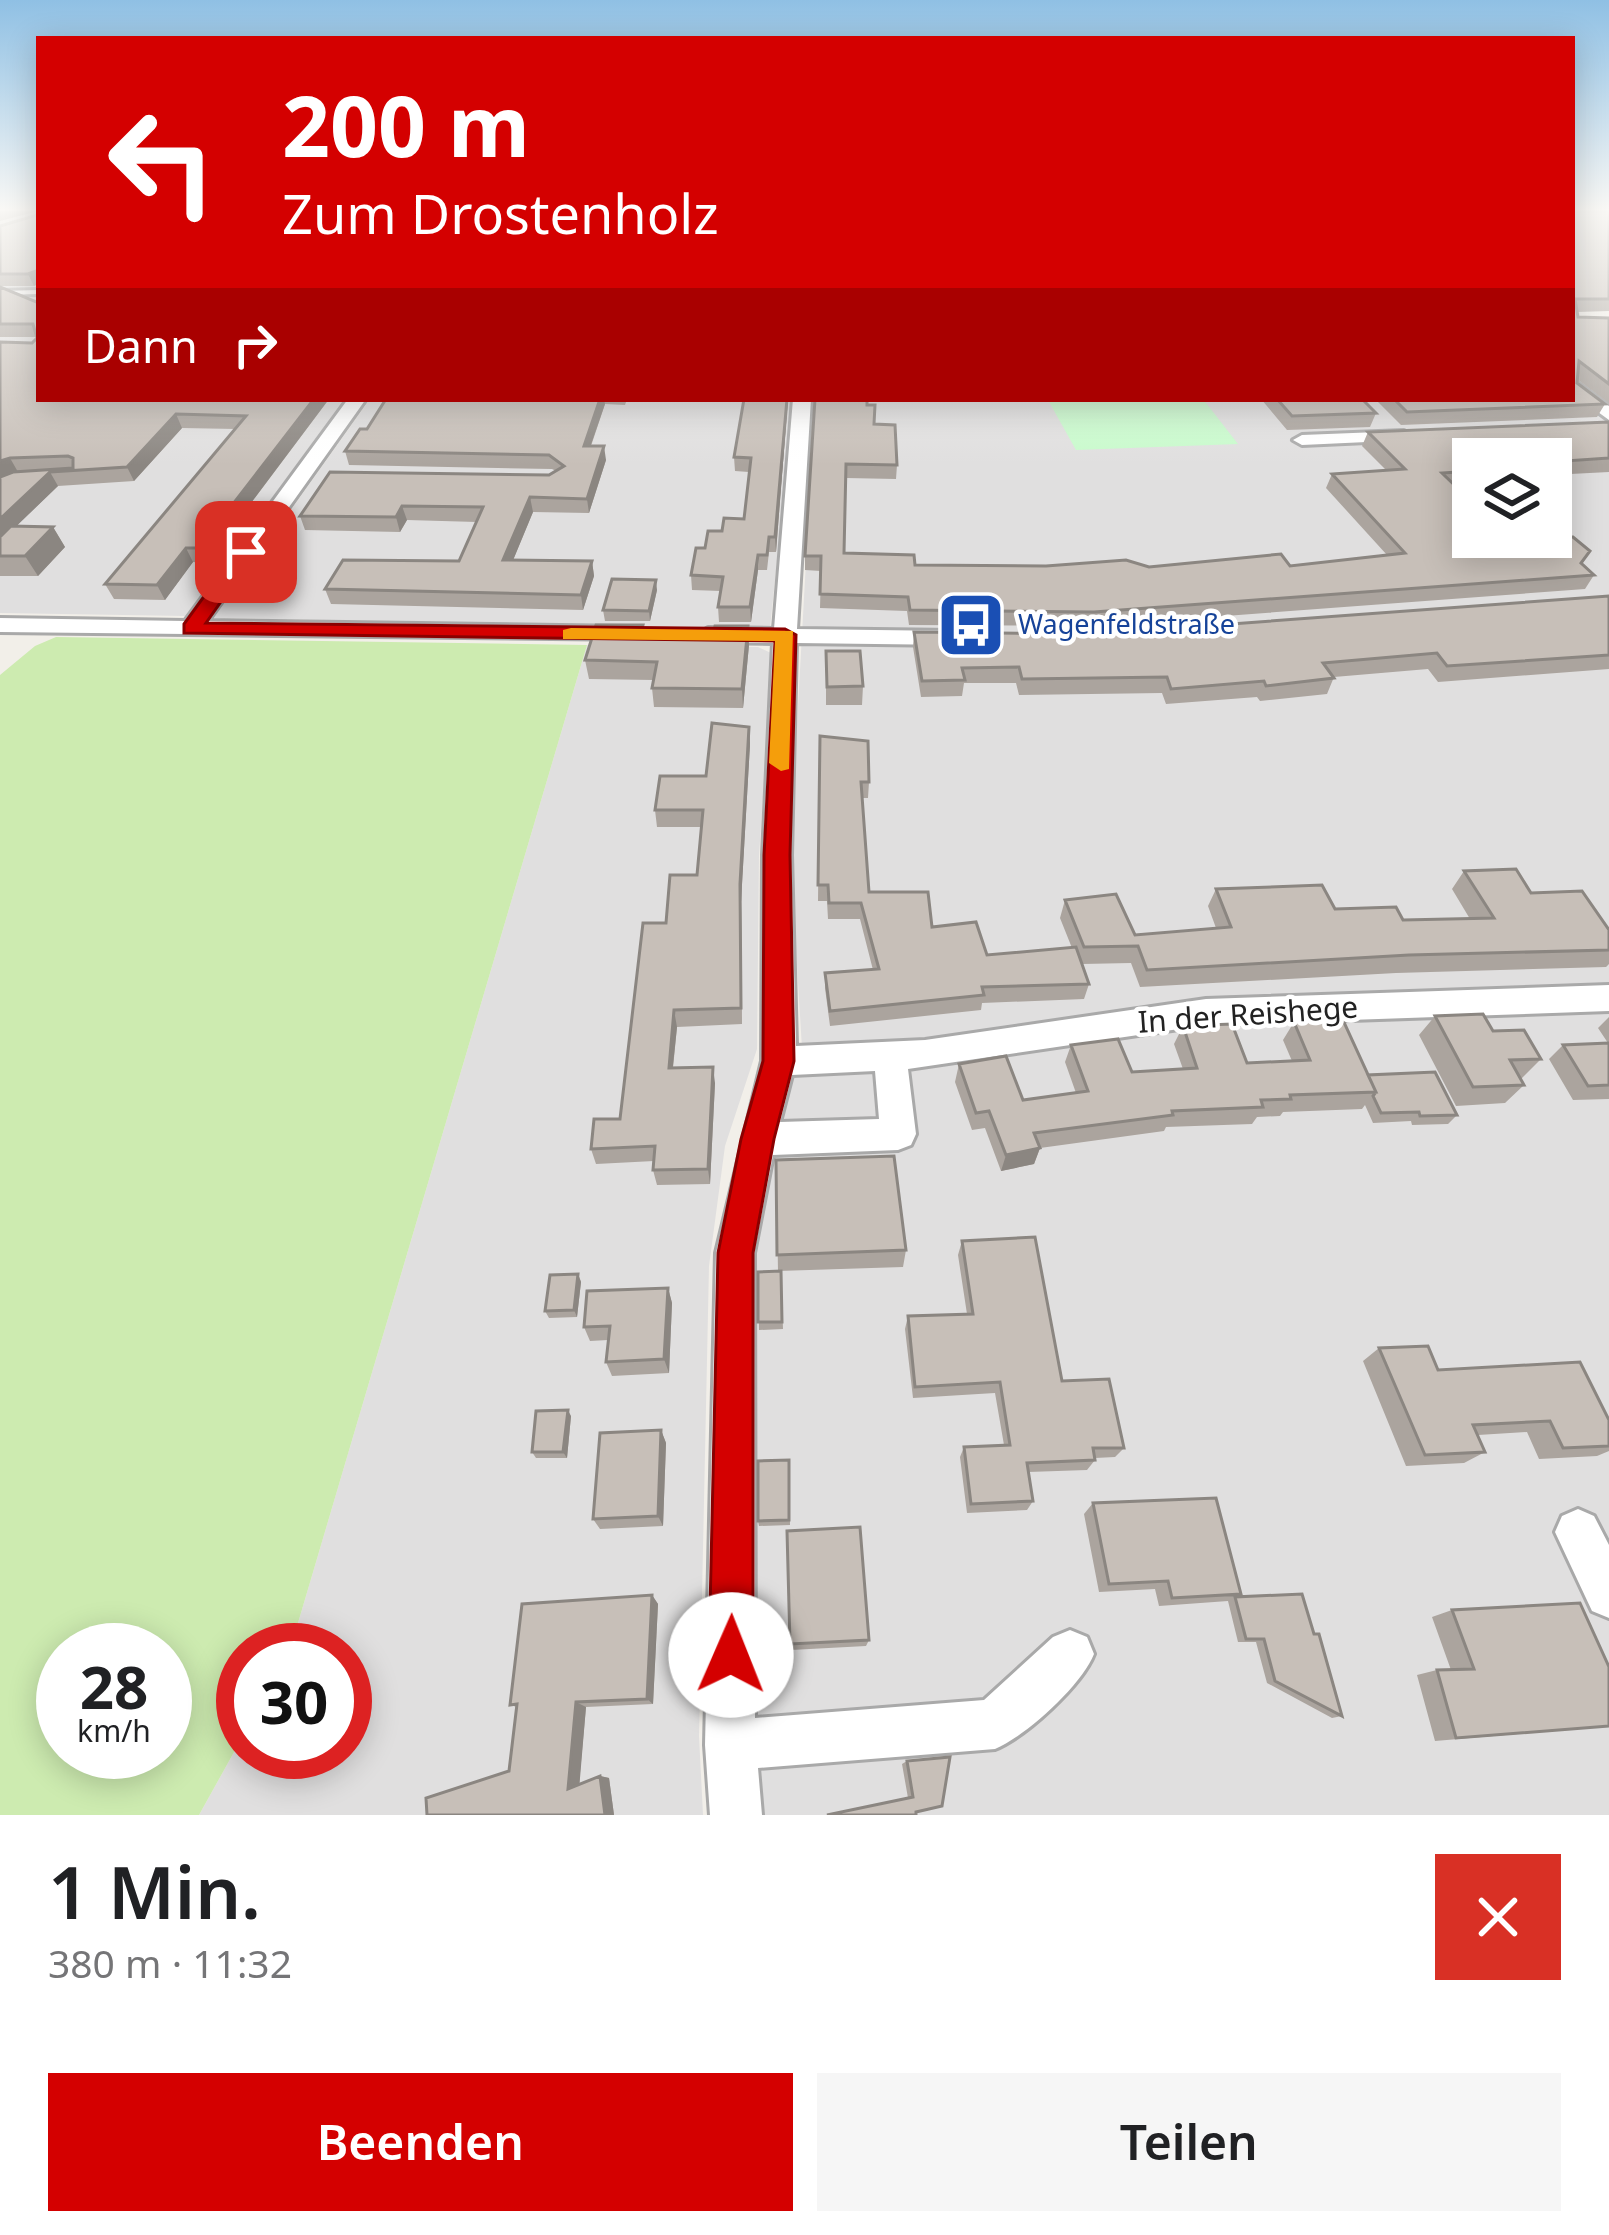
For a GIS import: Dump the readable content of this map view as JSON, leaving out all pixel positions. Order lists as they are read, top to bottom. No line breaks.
{"streets":{"street":["In der Reishege"]},"places":{"bus stop":["Wagenfeldstraße"]},"page":{"turn":["200 m","Zum Drostenholz"],"then":"Dann","speed":"28 km/h","limit":"30","heading":["1 Min.","380 m · 11:32"],"buttons":["Beenden","Teilen"]}}
